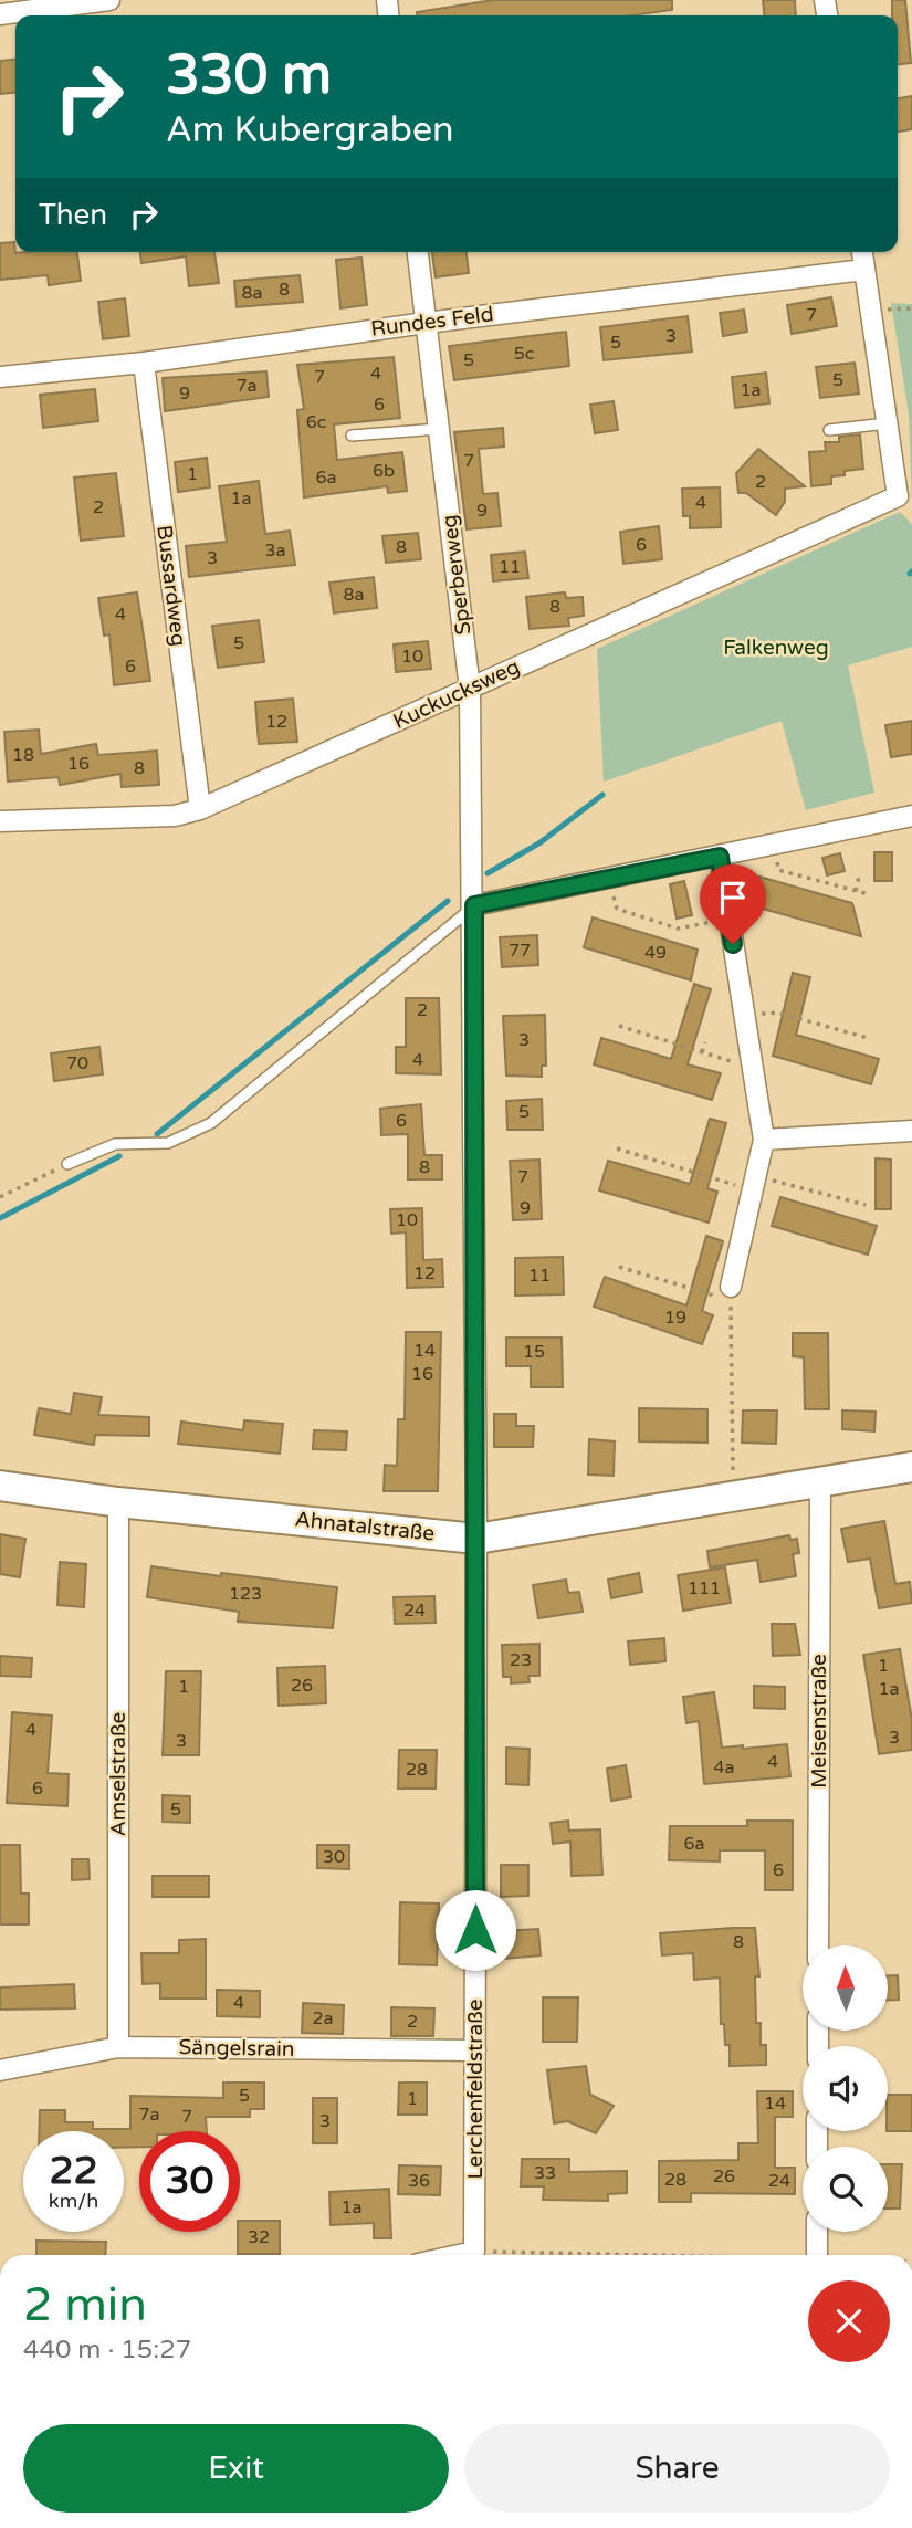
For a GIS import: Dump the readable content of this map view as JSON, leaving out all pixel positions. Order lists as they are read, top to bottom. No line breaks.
{"streets":{"street":["Rundes Feld","Sperberweg","Bussardweg","Kuckucksweg","Ahnatalstraße","Meisenstraße","Amselstraße","Sängelsrain","Lerchenfeldstraße"]},"crossings":[["Rundes Feld","Sperberweg"],["Rundes Feld","Bussardweg"],["Sperberweg","Kuckucksweg"],["Sperberweg","Lerchenfeldstraße"],["Bussardweg","Kuckucksweg"],["Ahnatalstraße","Meisenstraße"],["Ahnatalstraße","Amselstraße"],["Ahnatalstraße","Lerchenfeldstraße"],["Amselstraße","Sängelsrain"],["Sängelsrain","Lerchenfeldstraße"]],"parks":["Falkenweg"],"house_numbers":["8","8a","7","3","5","5c","5","4","7","5","7a","1a","9","6","6c","7","6b","1","6a","2","1a","4","2","9","6","8","3a","3","11","8a","8","4","5","10","6","12","18","16","8","77","49","2","3","4","70","5","6","8","7","9","10","12","11","19","14","15","16","111","123","24","23","1","26","1","1a","4","3","3","4","4a","28","6","5","6a","30","6","8","4","2a","2","5","1","14","7a","7","3","33","26","28","36","24","1a","32"],"north":"top","page":{"turn":["330 m","Am Kubergraben"],"then":"Then","speed":"22 km/h","limit":"30","heading":["2 min","440 m · 15:27"],"buttons":["Exit","Share"]}}
